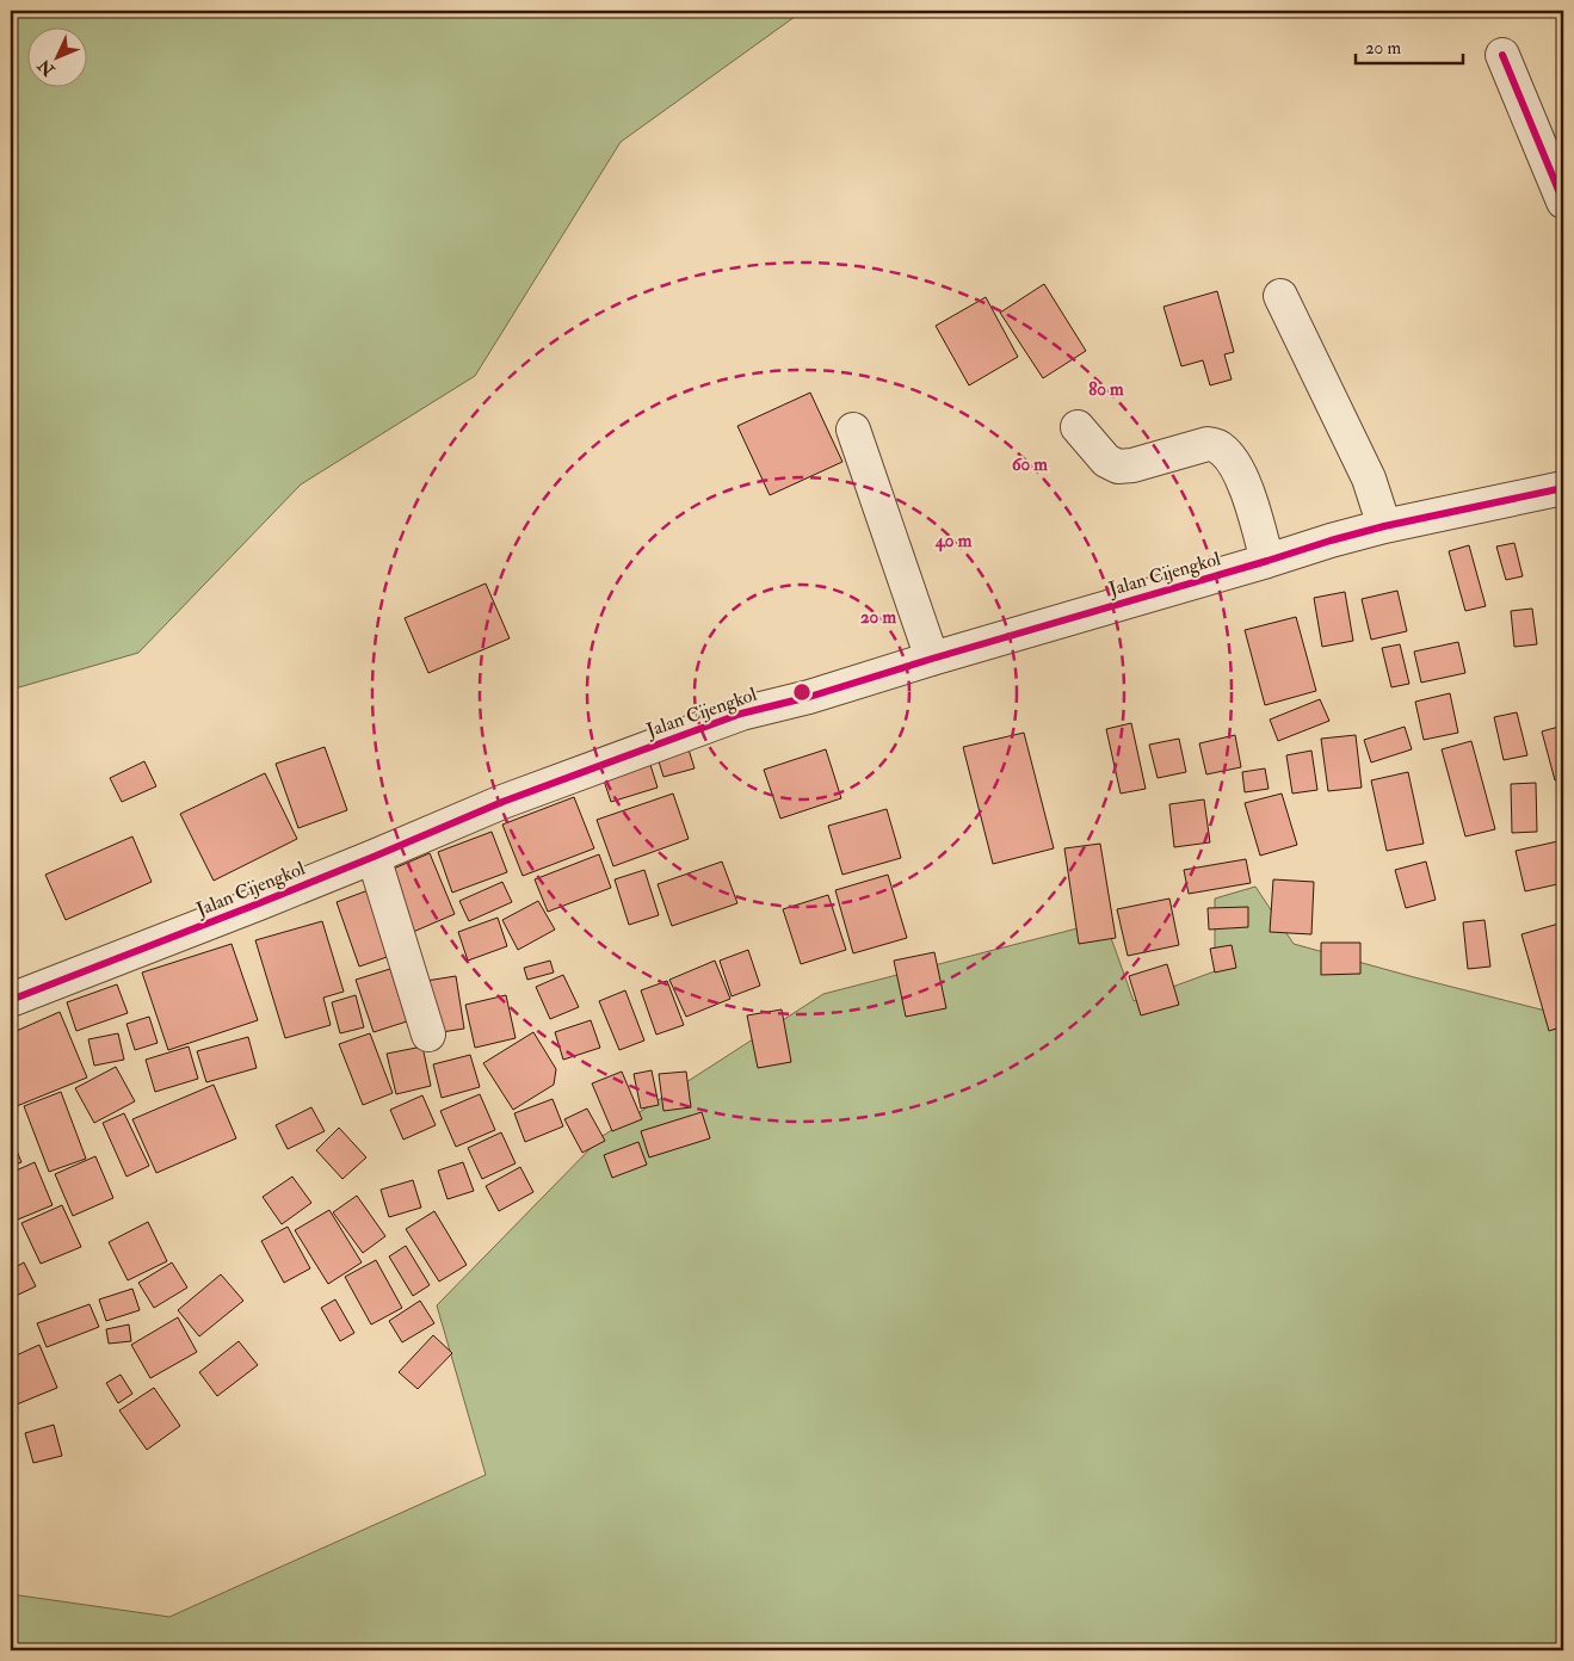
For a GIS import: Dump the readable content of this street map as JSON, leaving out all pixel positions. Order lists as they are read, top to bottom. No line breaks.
{"streets":{"street":["Jalan Cijengkol"]},"scale_bar":"20 m","north":"bottom left","rings":["80 m","60 m","40 m","20 m"]}
